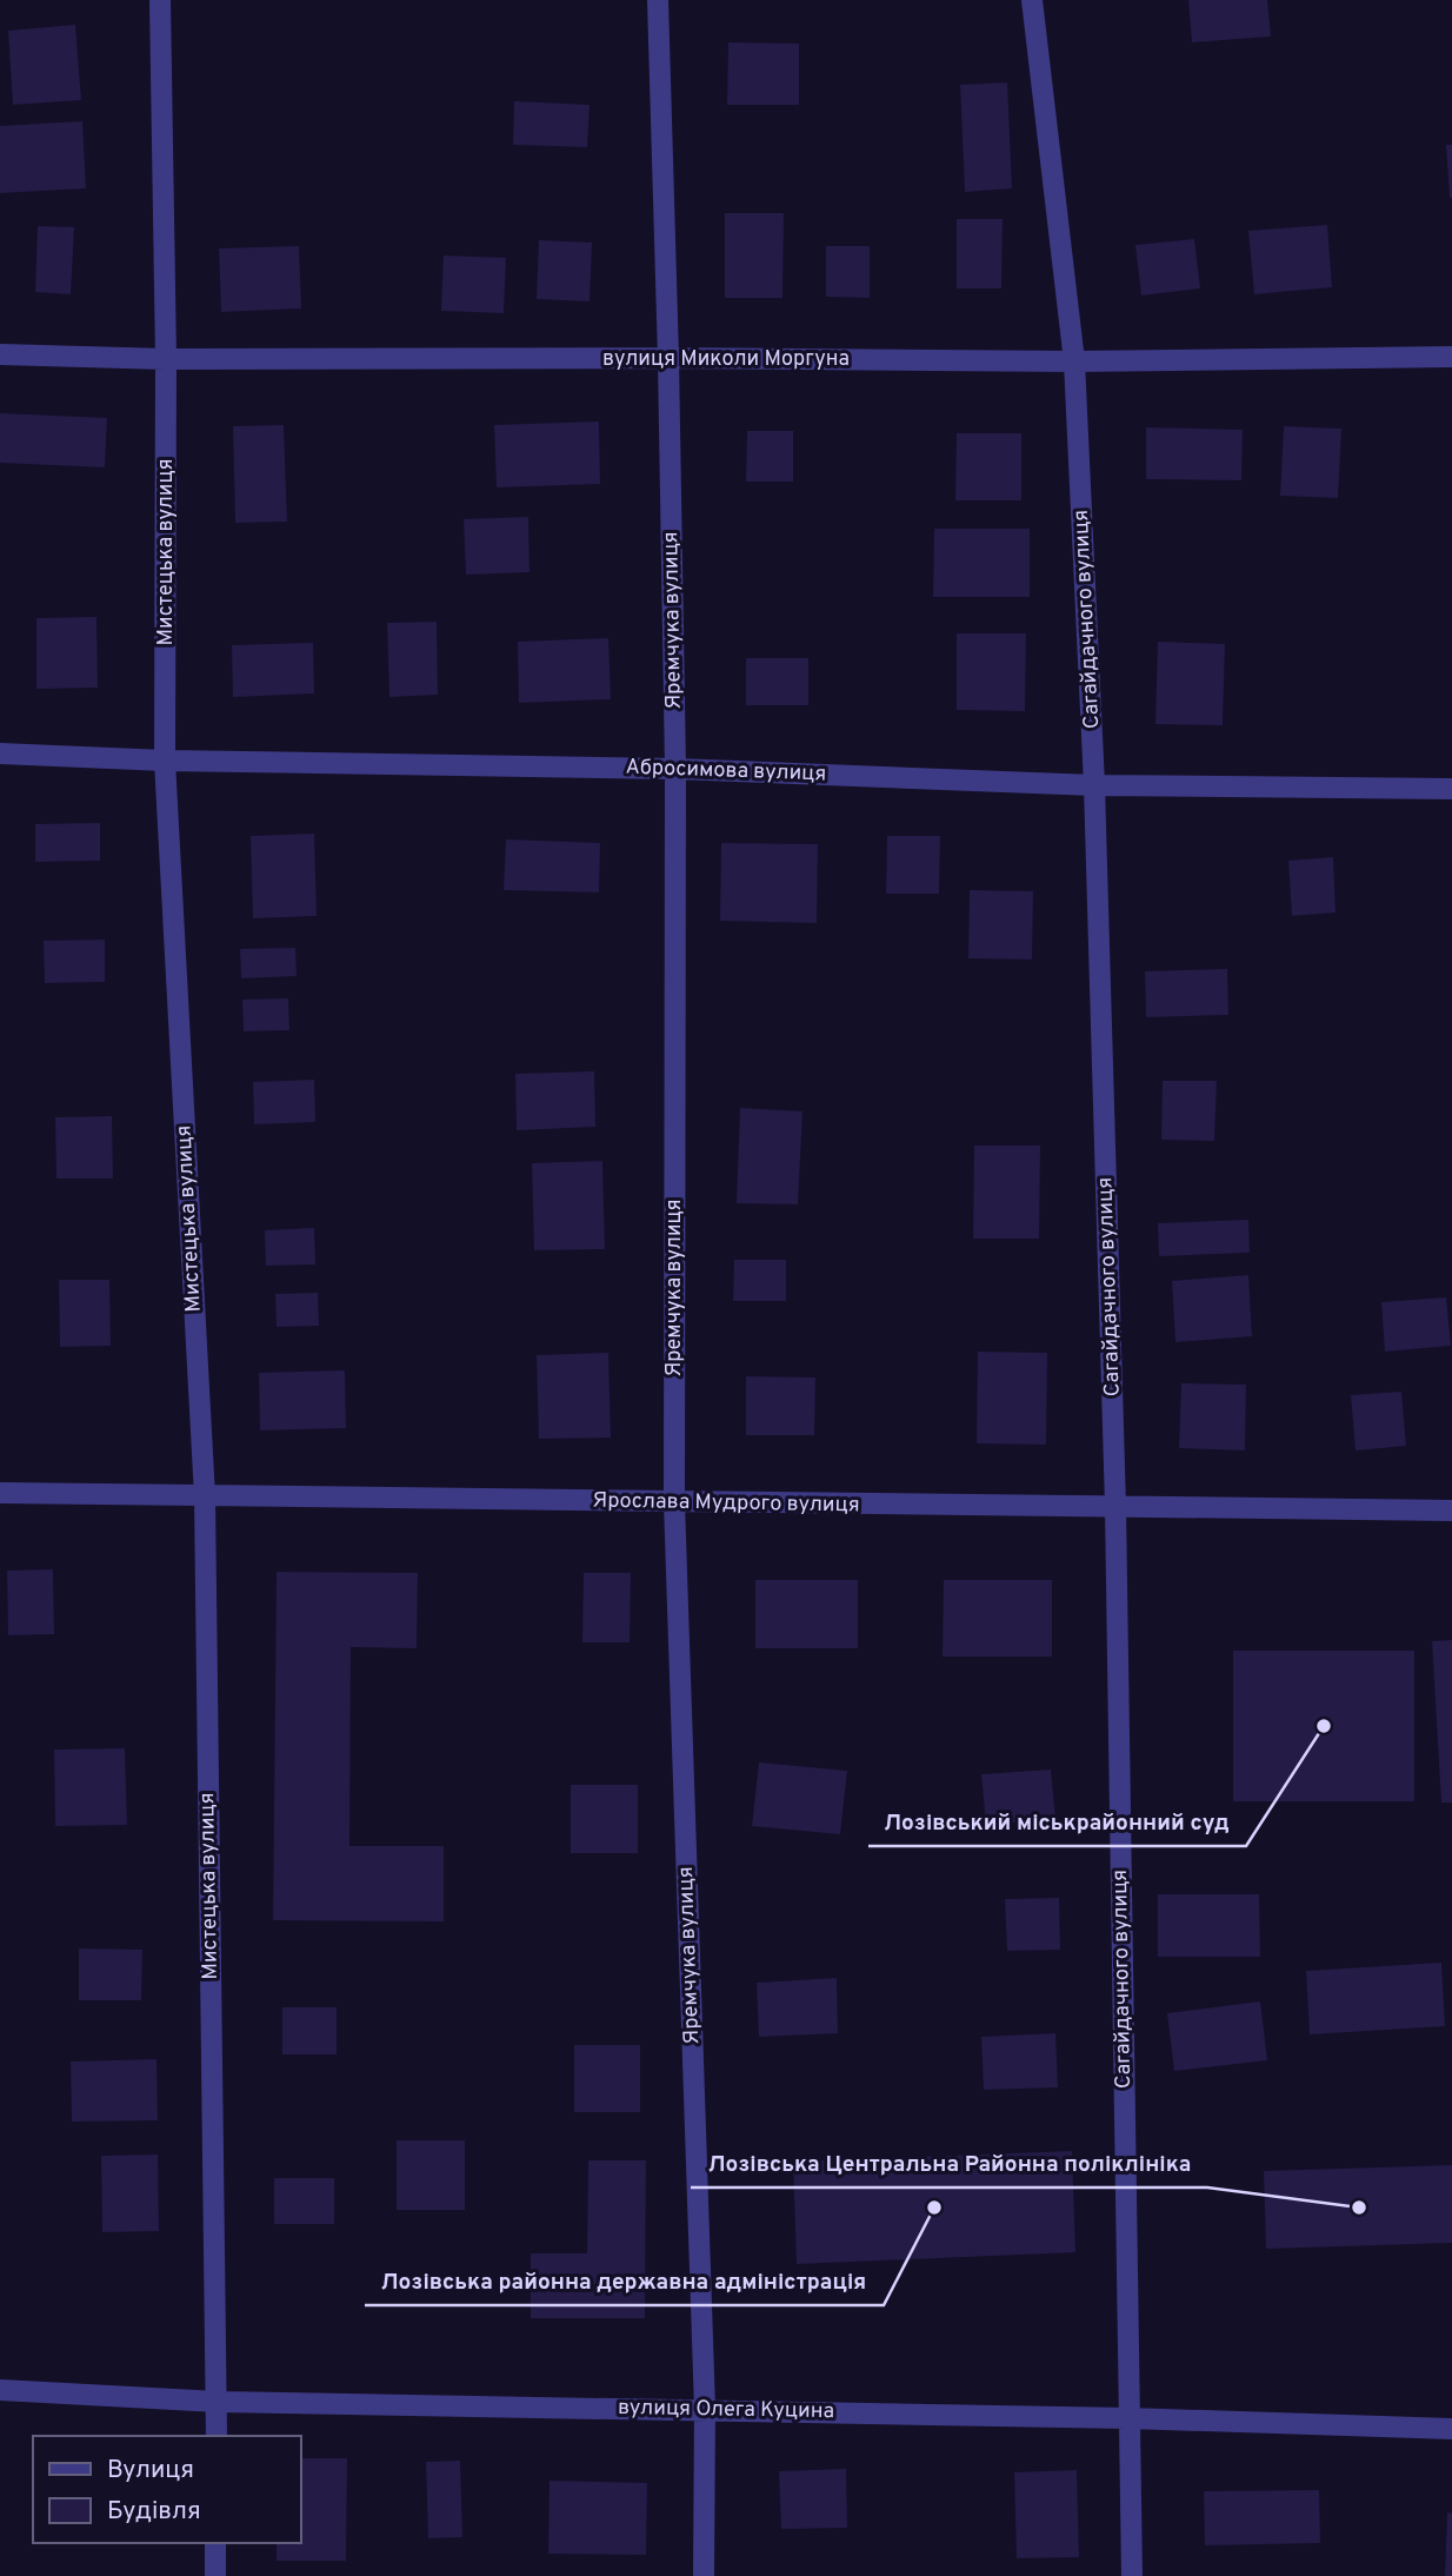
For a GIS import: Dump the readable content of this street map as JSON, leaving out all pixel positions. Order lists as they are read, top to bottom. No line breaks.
{"streets":{"street":["вулиця Миколи Моргуна","Мистецька вулиця","Сагайдачного вулиця","Яремчука вулиця","Абросимова вулиця","Ярослава Мудрого вулиця","вулиця Олега Куцина"]},"crossings":[["вулиця Миколи Моргуна","Мистецька вулиця"],["вулиця Миколи Моргуна","Сагайдачного вулиця"],["вулиця Миколи Моргуна","Яремчука вулиця"],["Мистецька вулиця","Абросимова вулиця"],["Мистецька вулиця","Ярослава Мудрого вулиця"],["Мистецька вулиця","вулиця Олега Куцина"],["Сагайдачного вулиця","Абросимова вулиця"],["Сагайдачного вулиця","Ярослава Мудрого вулиця"],["Сагайдачного вулиця","вулиця Олега Куцина"],["Яремчука вулиця","Абросимова вулиця"],["Яремчука вулиця","Ярослава Мудрого вулиця"],["Яремчука вулиця","вулиця Олега Куцина"]],"places":["Лозівський міськрайонний суд","Лозівська районна державна адміністрація","Лозівська Центральна Районна поліклініка"],"legend":["Вулиця","Будівля"]}
